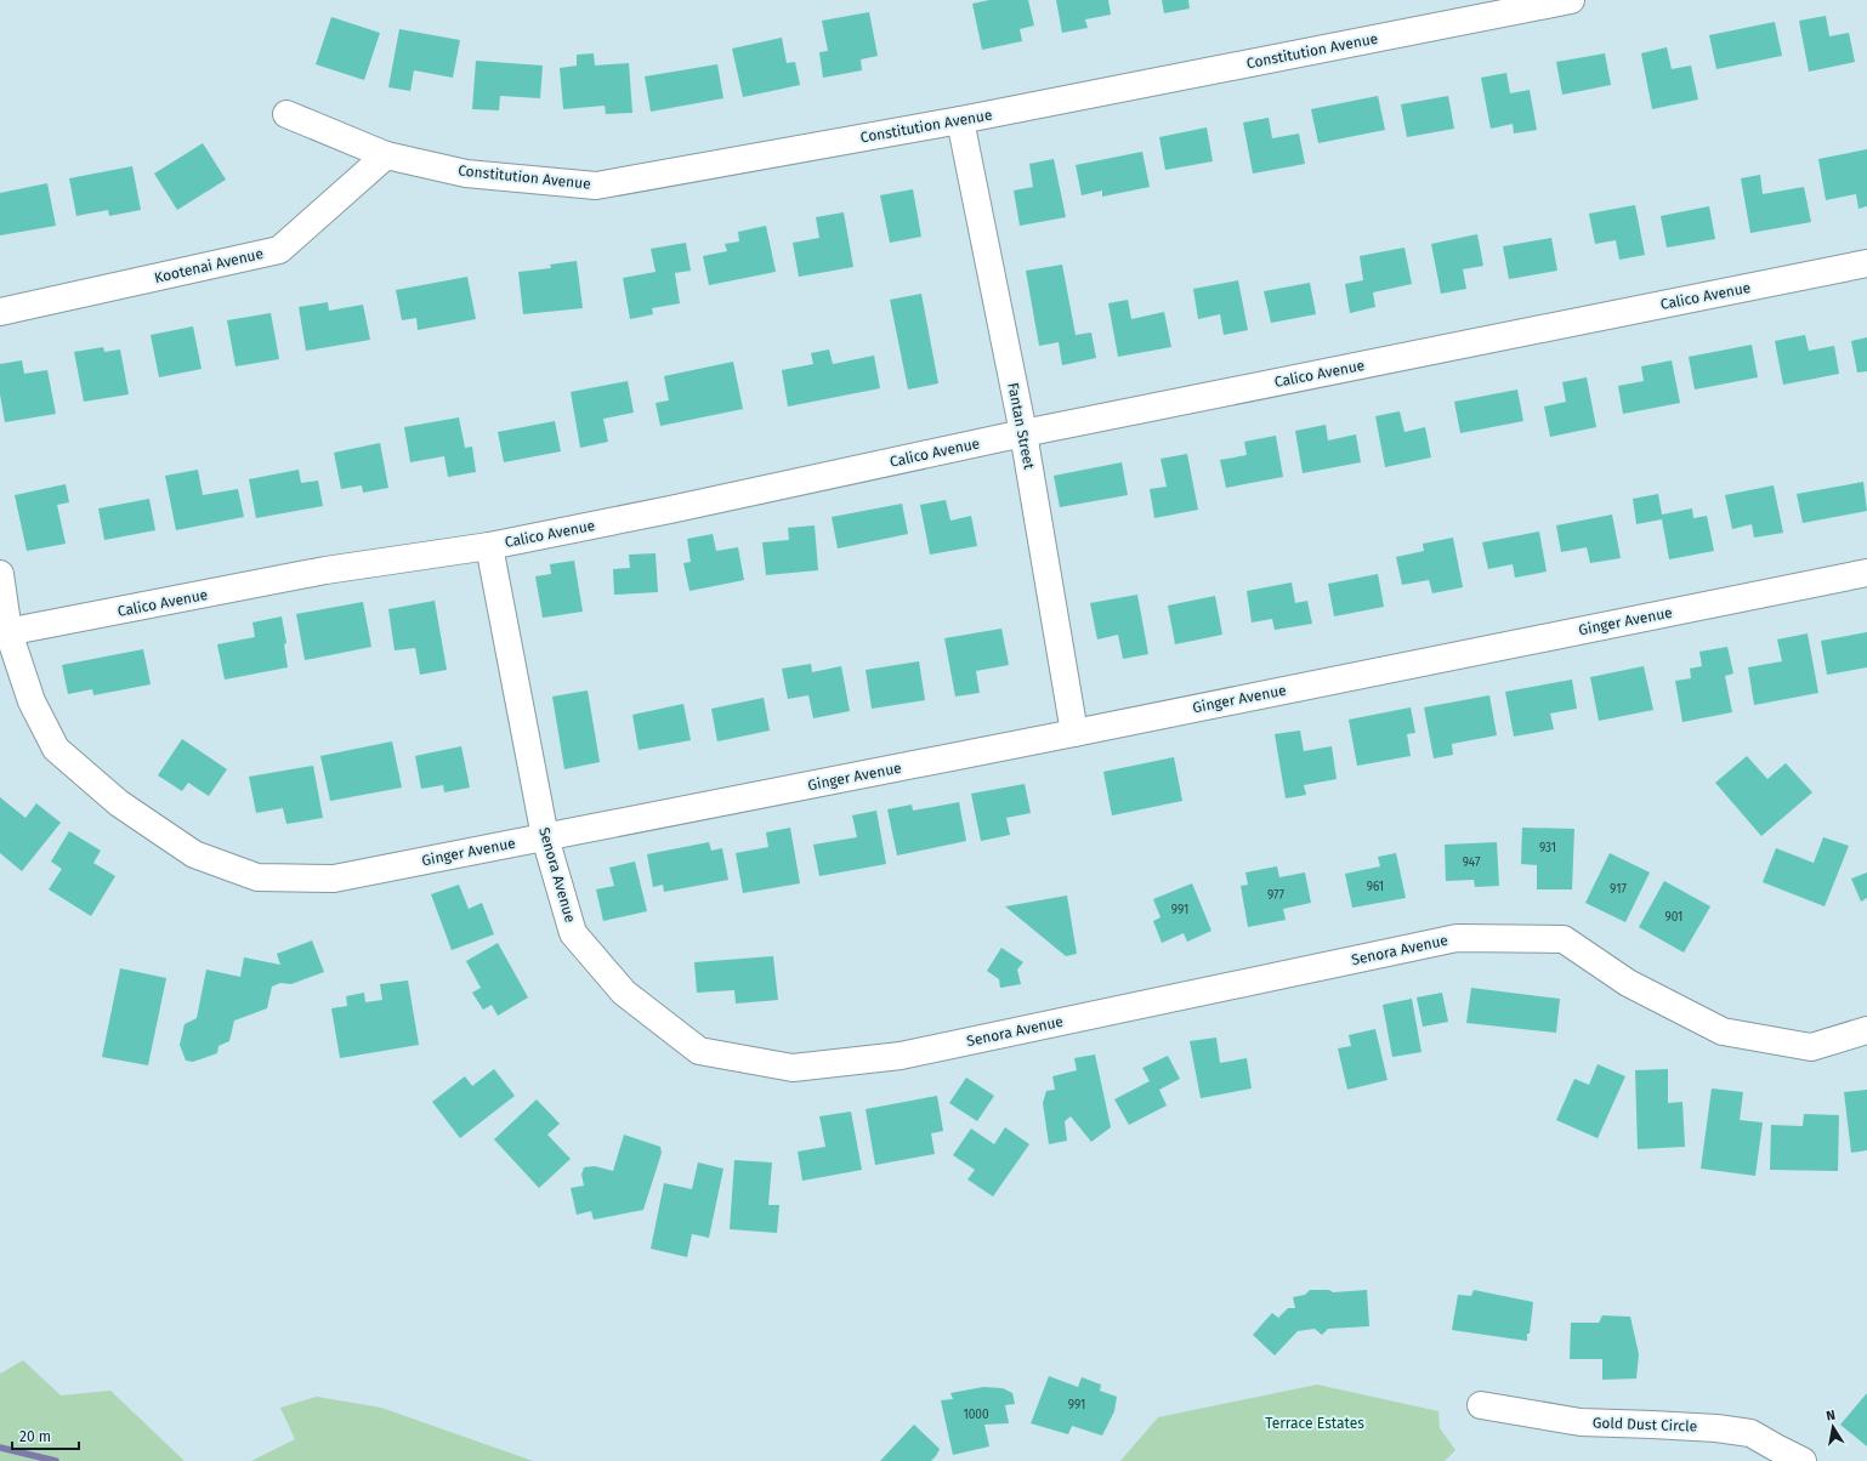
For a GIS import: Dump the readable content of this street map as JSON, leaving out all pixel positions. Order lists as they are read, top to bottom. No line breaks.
{"streets":{"street":["Constitution Avenue","Kootenai Avenue","Calico Avenue","Fantan Street","Ginger Avenue","Senora Avenue","Gold Dust Circle"]},"crossings":[["Constitution Avenue","Kootenai Avenue"],["Constitution Avenue","Fantan Street"],["Calico Avenue","Fantan Street"],["Calico Avenue","Ginger Avenue"],["Calico Avenue","Senora Avenue"],["Fantan Street","Ginger Avenue"],["Ginger Avenue","Senora Avenue"]],"parks":["Terrace Estates"],"house_numbers":["931","947","961","917","977","991","901","991","1000"],"scale_bar":"20 m","north":"top"}
